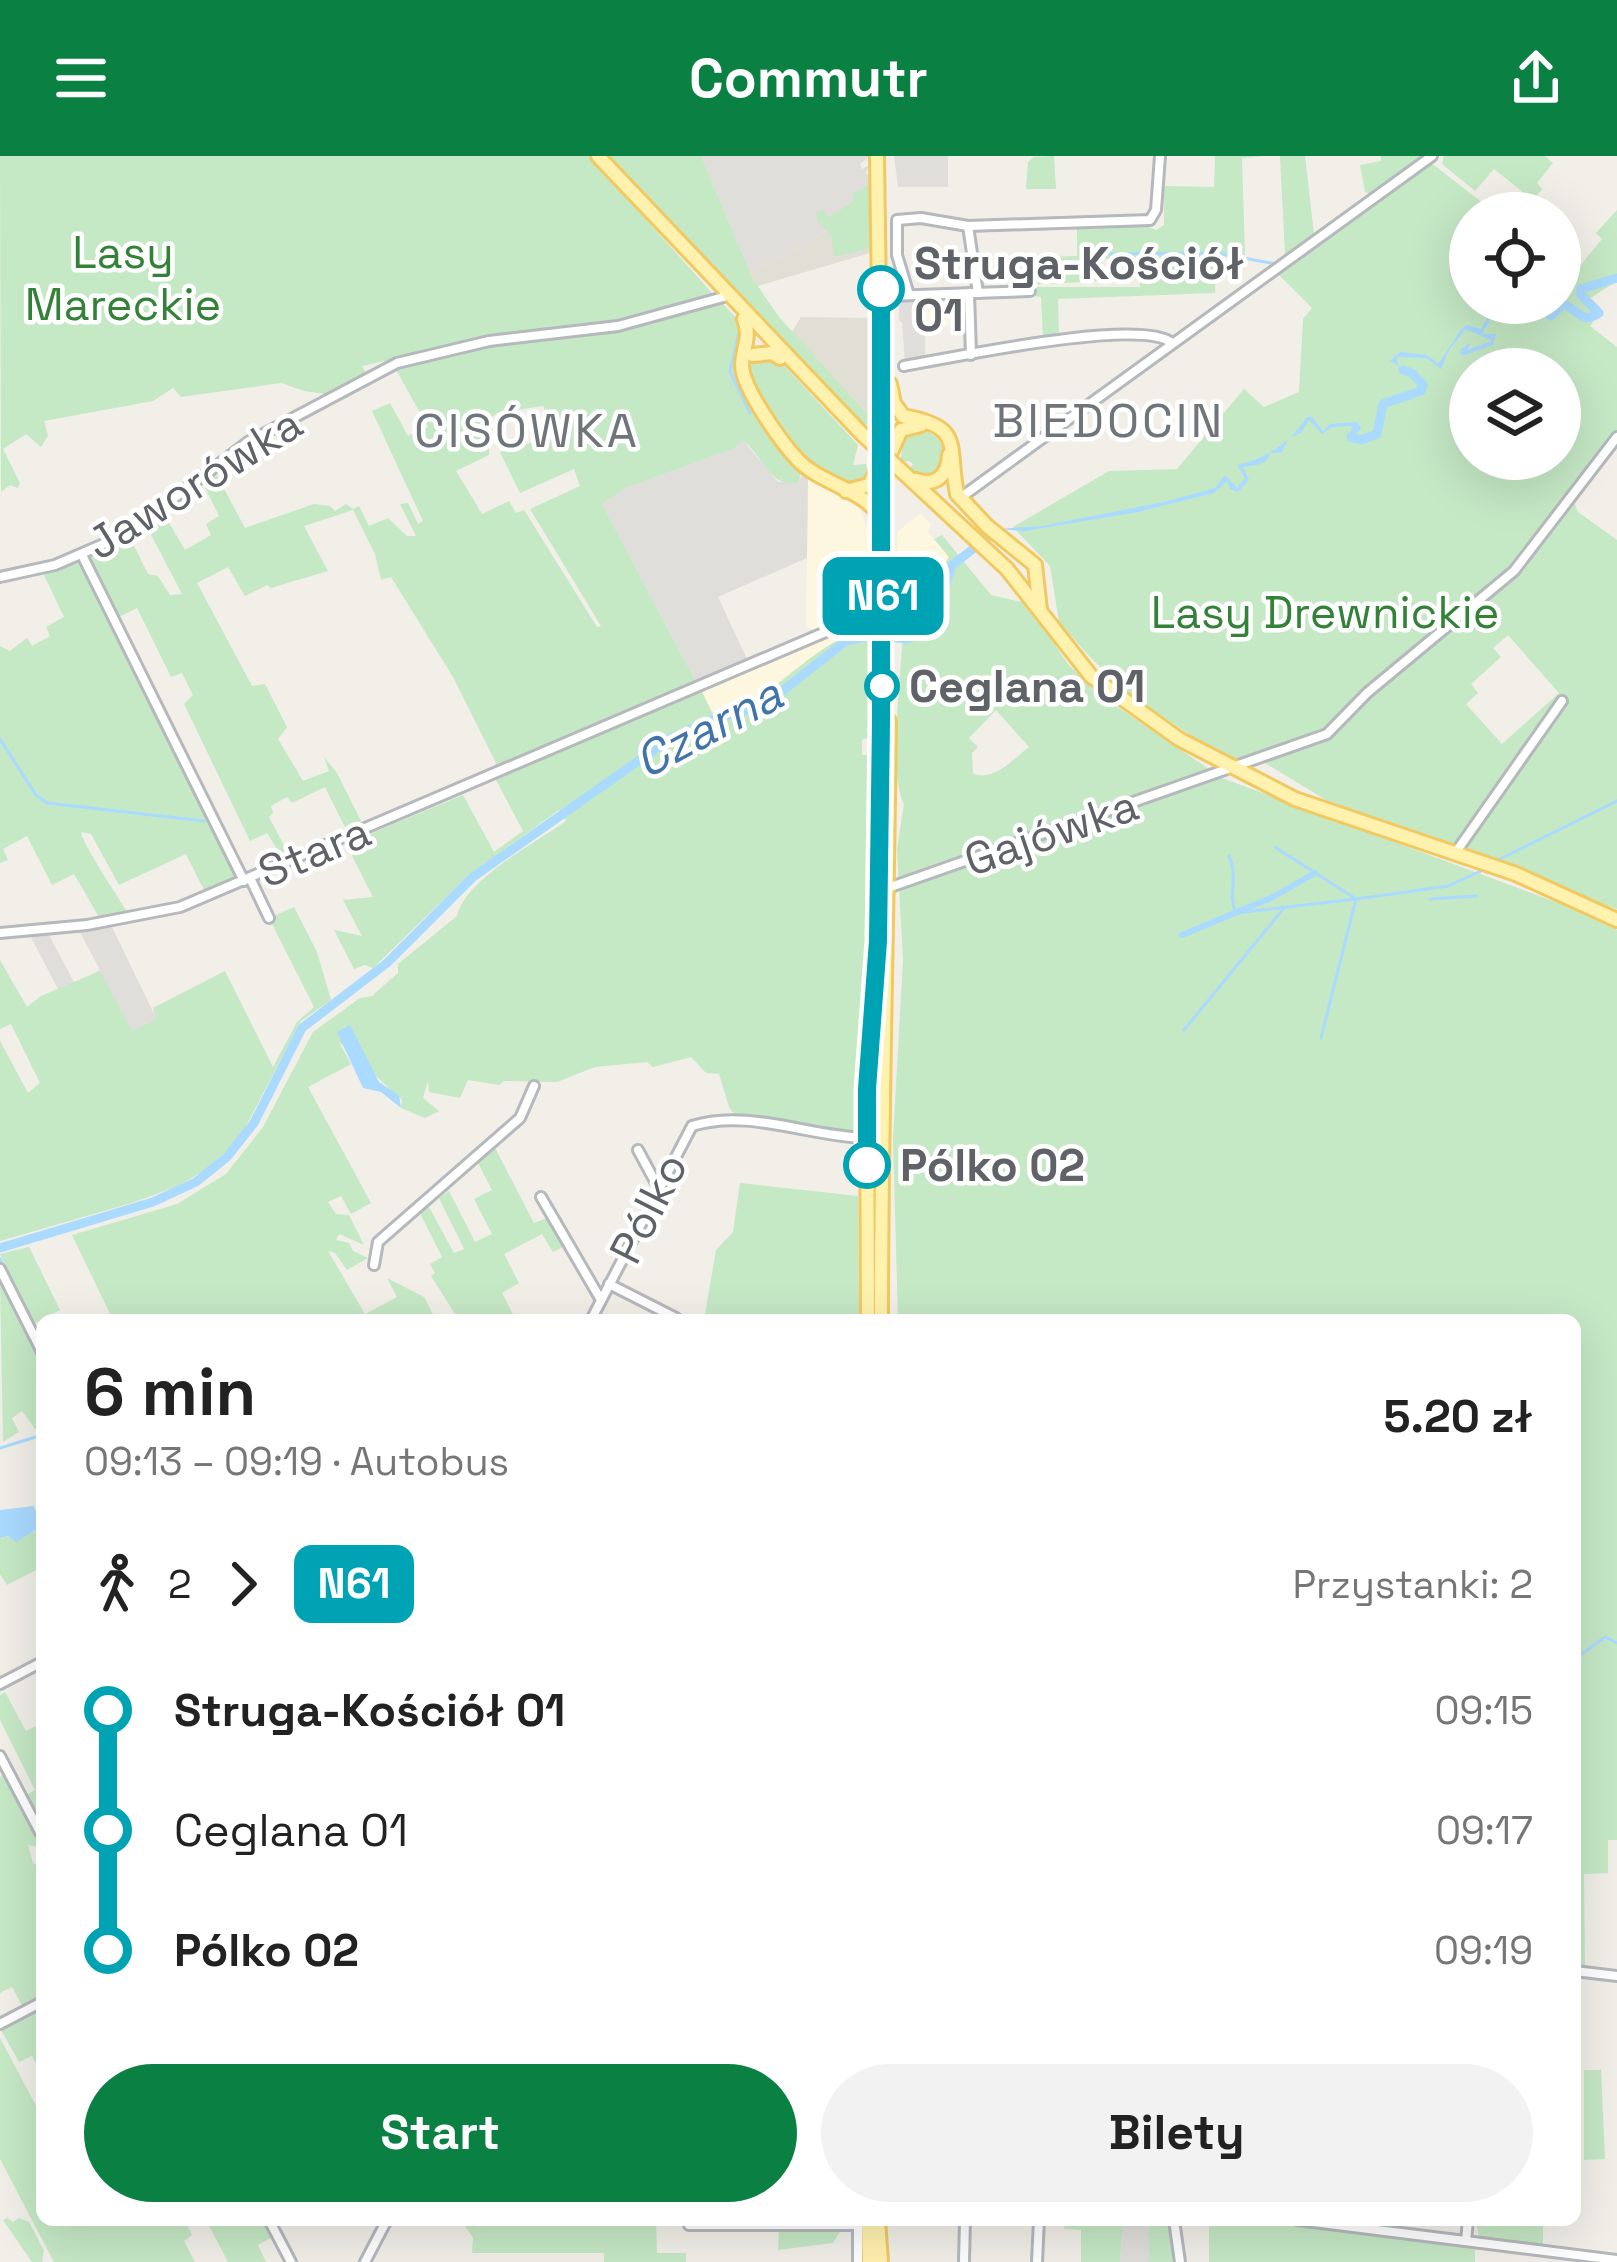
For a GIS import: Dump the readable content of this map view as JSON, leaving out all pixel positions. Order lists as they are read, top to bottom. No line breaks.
{"streets":{"street":["Jaworówka","Gajówka","Stara","Pólko"]},"districts":["BIEDOCIN","CISÓWKA"],"water":["Czarna"],"parks":["Lasy Mareckie","Lasy Drewnickie"],"places":["Struga-Kościół 01","Ceglana 01","Pólko 02"],"lines":["bus line N61"],"page":{"header":"Commutr","on_map":"N61","heading":["6 min","09:13 – 09:19 · Autobus","5.20 zł"],"legs":["2","N61","Przystanki: 2"],"list":[{"name":"Struga-Kościół 01","value":"09:15"},{"name":"Ceglana 01","value":"09:17"},{"name":"Pólko 02","value":"09:19"}],"buttons":["Start","Bilety"]}}
